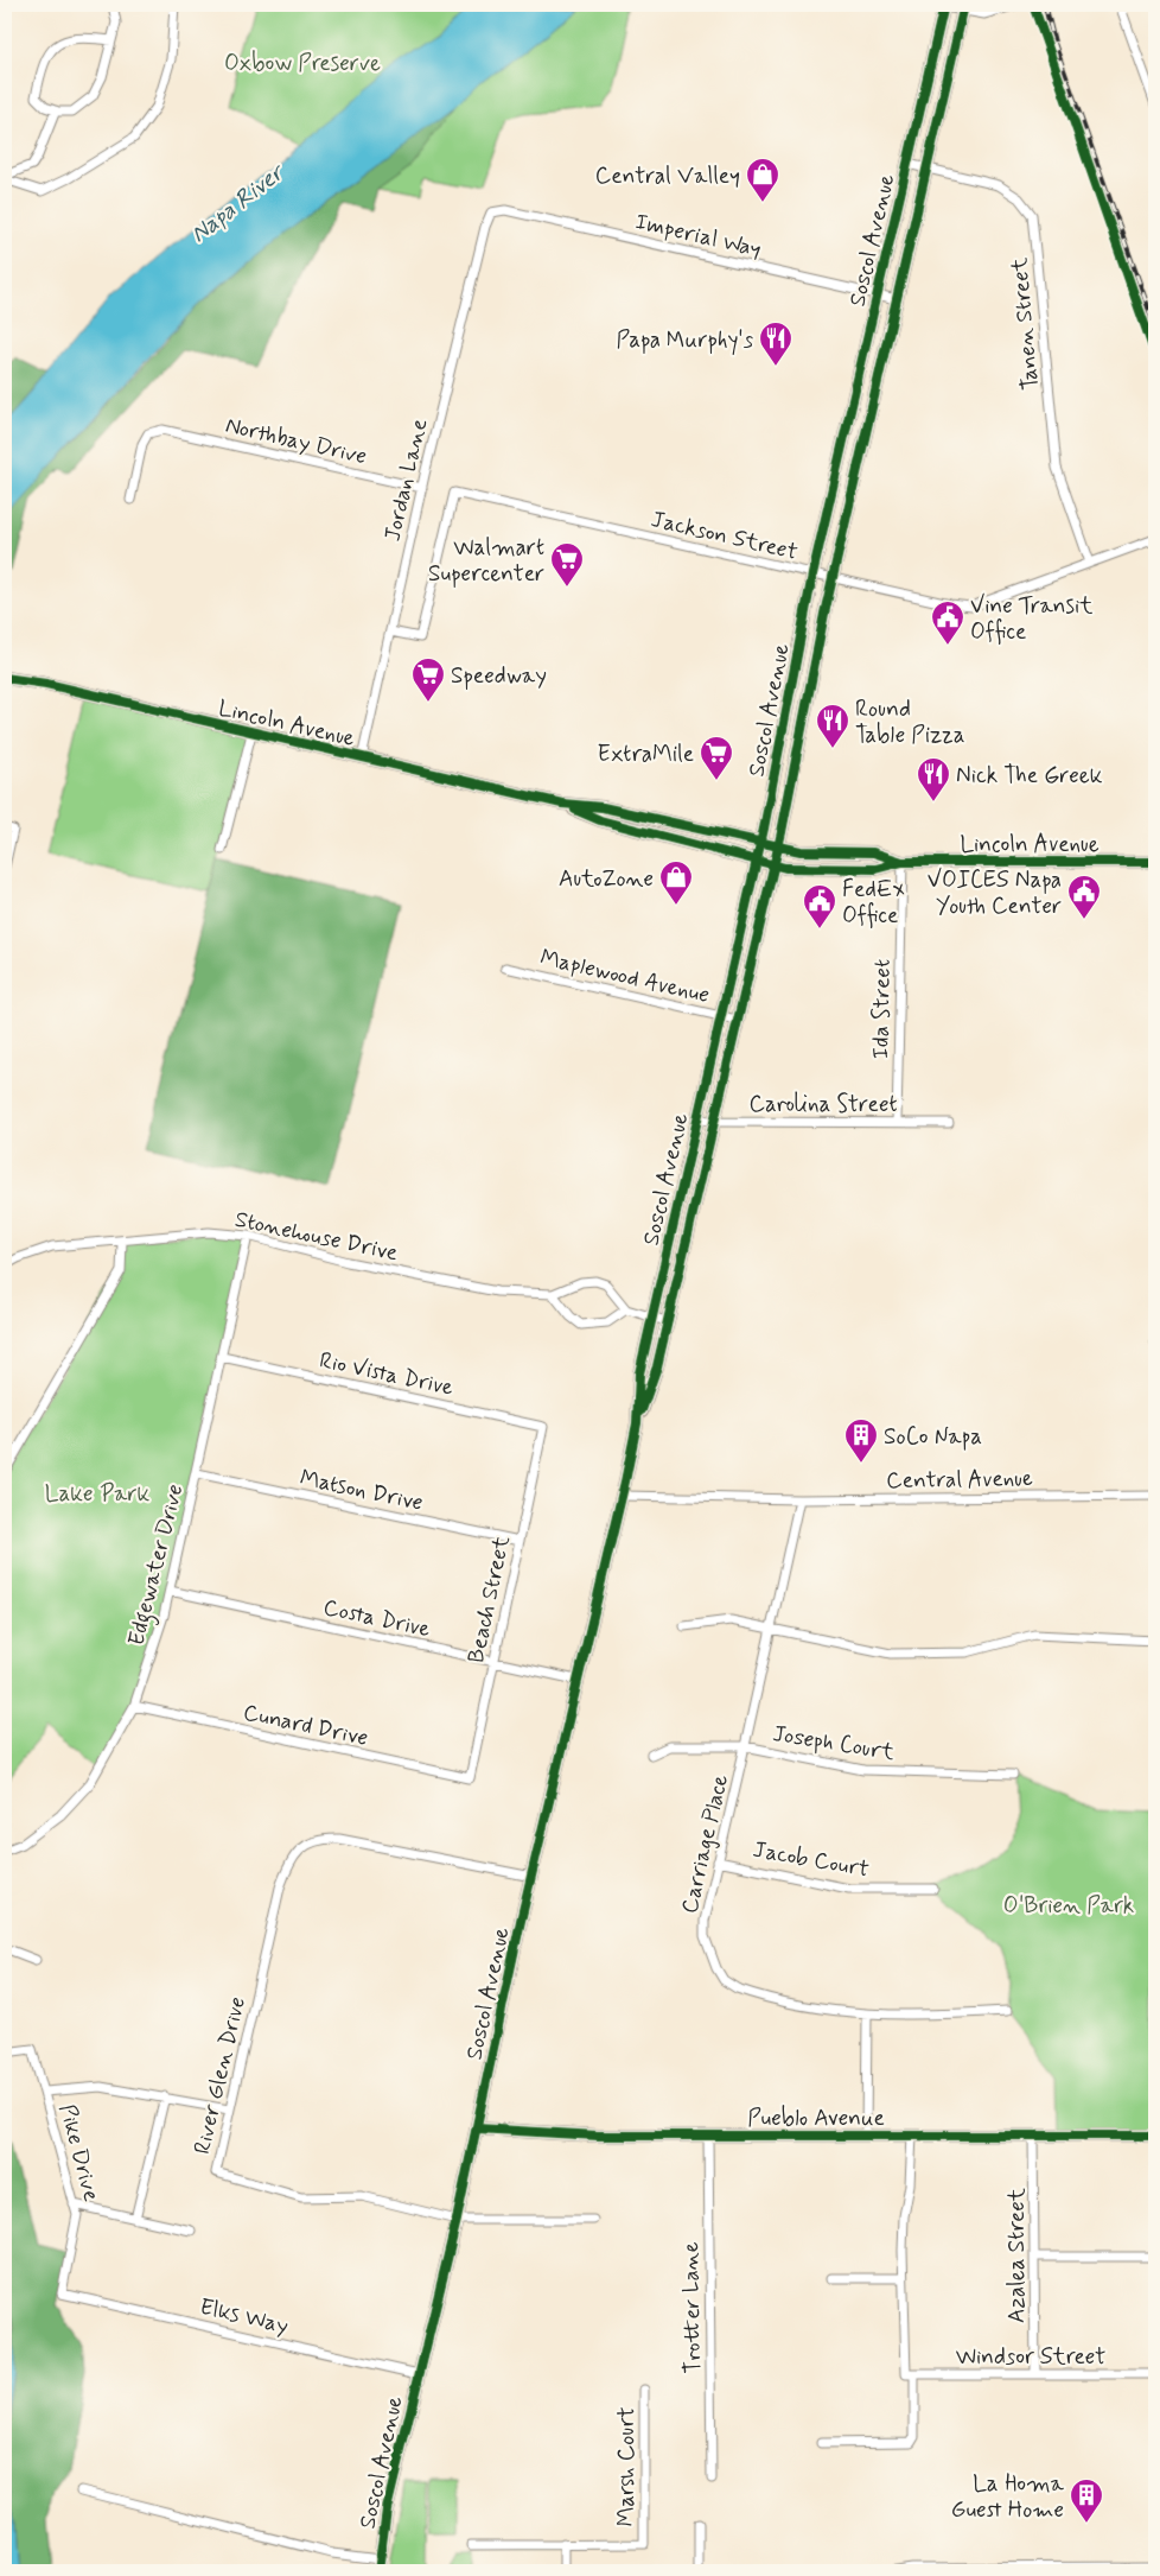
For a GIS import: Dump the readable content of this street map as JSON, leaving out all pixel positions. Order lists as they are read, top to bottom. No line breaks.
{"streets":{"main road":["Soscol Avenue","Lincoln Avenue","Pueblo Avenue"],"street":["Imperial Way","Tanen Street","Northbay Drive","Jordan Lane","Jackson Street","Maplewood Avenue","Ida Street","Carolina Street","Stonehouse Drive","Rio Vista Drive","Central Avenue","Matson Drive","Edgewater Drive","Beach Street","Costa Drive","Cunard Drive","Joseph Court","Carriage Place","Jacob Court","River Glen Drive","Pike Drive","Azalea Street","Trotter Lane","Elks Way","Windsor Street","Marsh Court"]},"crossings":[["Imperial Way","Soscol Avenue"],["Imperial Way","Jordan Lane"],["Soscol Avenue","Tanen Street"],["Soscol Avenue","Jackson Street"],["Soscol Avenue","Lincoln Avenue"],["Soscol Avenue","Maplewood Avenue"],["Soscol Avenue","Carolina Street"],["Soscol Avenue","Central Avenue"],["Soscol Avenue","Costa Drive"],["Soscol Avenue","River Glen Drive"],["Soscol Avenue","Pueblo Avenue"],["Soscol Avenue","Elks Way"],["Tanen Street","Jackson Street"],["Northbay Drive","Jordan Lane"],["Jordan Lane","Jackson Street"],["Jordan Lane","Lincoln Avenue"],["Lincoln Avenue","Ida Street"],["Ida Street","Carolina Street"],["Stonehouse Drive","Edgewater Drive"],["Rio Vista Drive","Edgewater Drive"],["Rio Vista Drive","Beach Street"],["Central Avenue","Carriage Place"],["Matson Drive","Edgewater Drive"],["Matson Drive","Beach Street"],["Edgewater Drive","Costa Drive"],["Edgewater Drive","Cunard Drive"],["Beach Street","Costa Drive"],["Beach Street","Cunard Drive"],["Joseph Court","Carriage Place"],["Carriage Place","Jacob Court"],["Pueblo Avenue","Azalea Street"],["Pueblo Avenue","Trotter Lane"],["Pike Drive","Elks Way"],["Azalea Street","Windsor Street"]],"water":["Napa River"],"parks":["Oxbow Preserve","Lake Park","O'Brien Park"],"places":{"shop":["Central Valley","AutoZone"],"restaurant":["Papa Murphy's","Round Table Pizza","Nick The Greek"],"supermarket":["Walmart Supercenter","Speedway","ExtraMile"],"public building":["Vine Transit Office","VOICES Napa Youth Center","FedEx Office"],"building":["SoCo Napa","La Homa Guest Home"]}}
